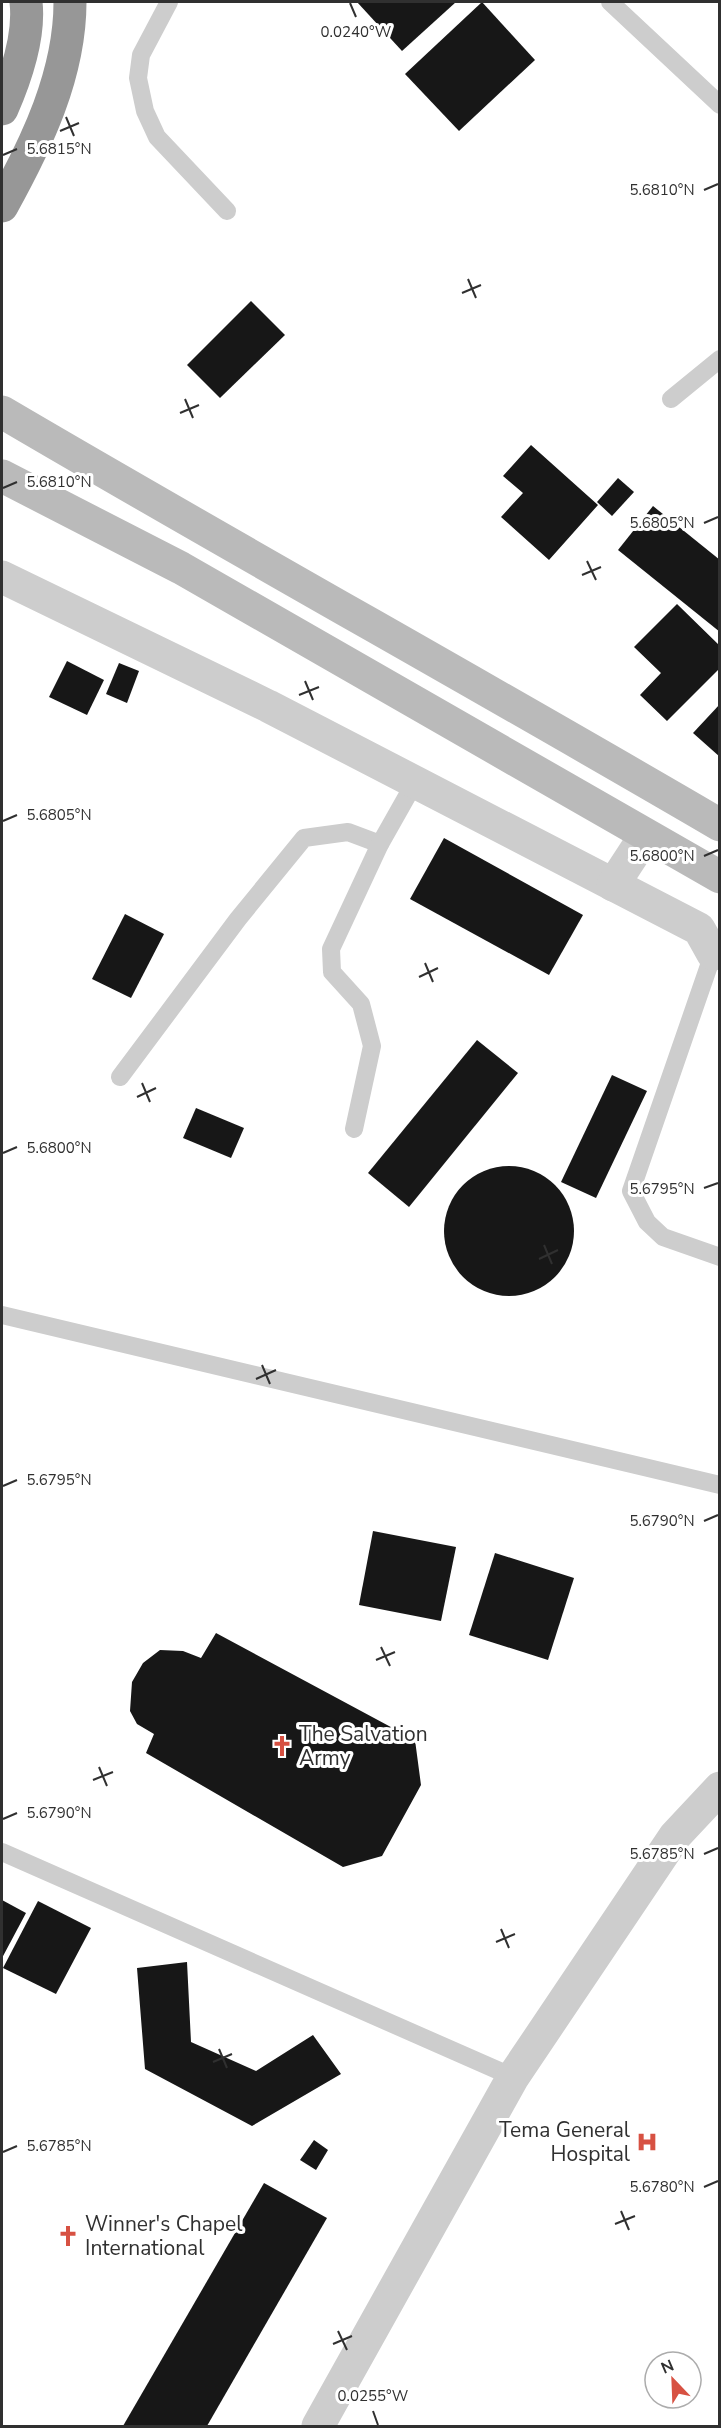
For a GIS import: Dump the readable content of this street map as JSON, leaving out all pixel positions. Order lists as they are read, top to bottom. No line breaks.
{"places":{"church":["The Salvation Army","Winner's Chapel International"],"hospital":["Tema General Hospital"]},"north":"top left","coordinates":["0.0240°W","5.6815°N","5.6810°N","5.6805°N","5.6800°N","5.6795°N","5.6790°N","5.6785°N","5.6780°N","0.0255°W"]}
